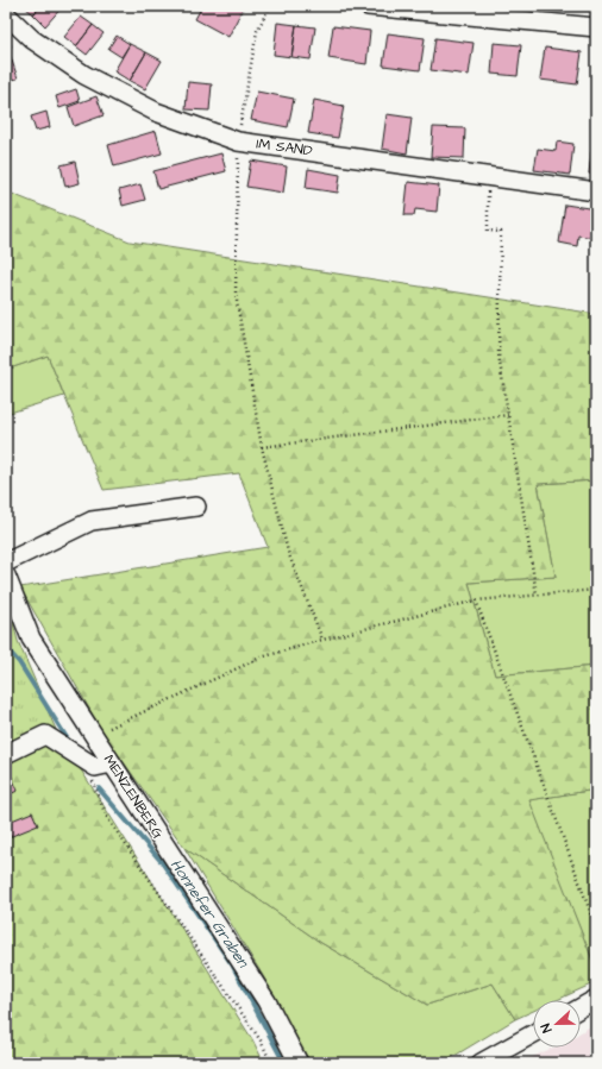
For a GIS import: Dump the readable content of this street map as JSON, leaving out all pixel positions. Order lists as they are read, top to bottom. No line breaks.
{"streets":{"street":["IM SAND","MENZENBERG"]},"water":["Honnefer Graben"],"north":"left"}
